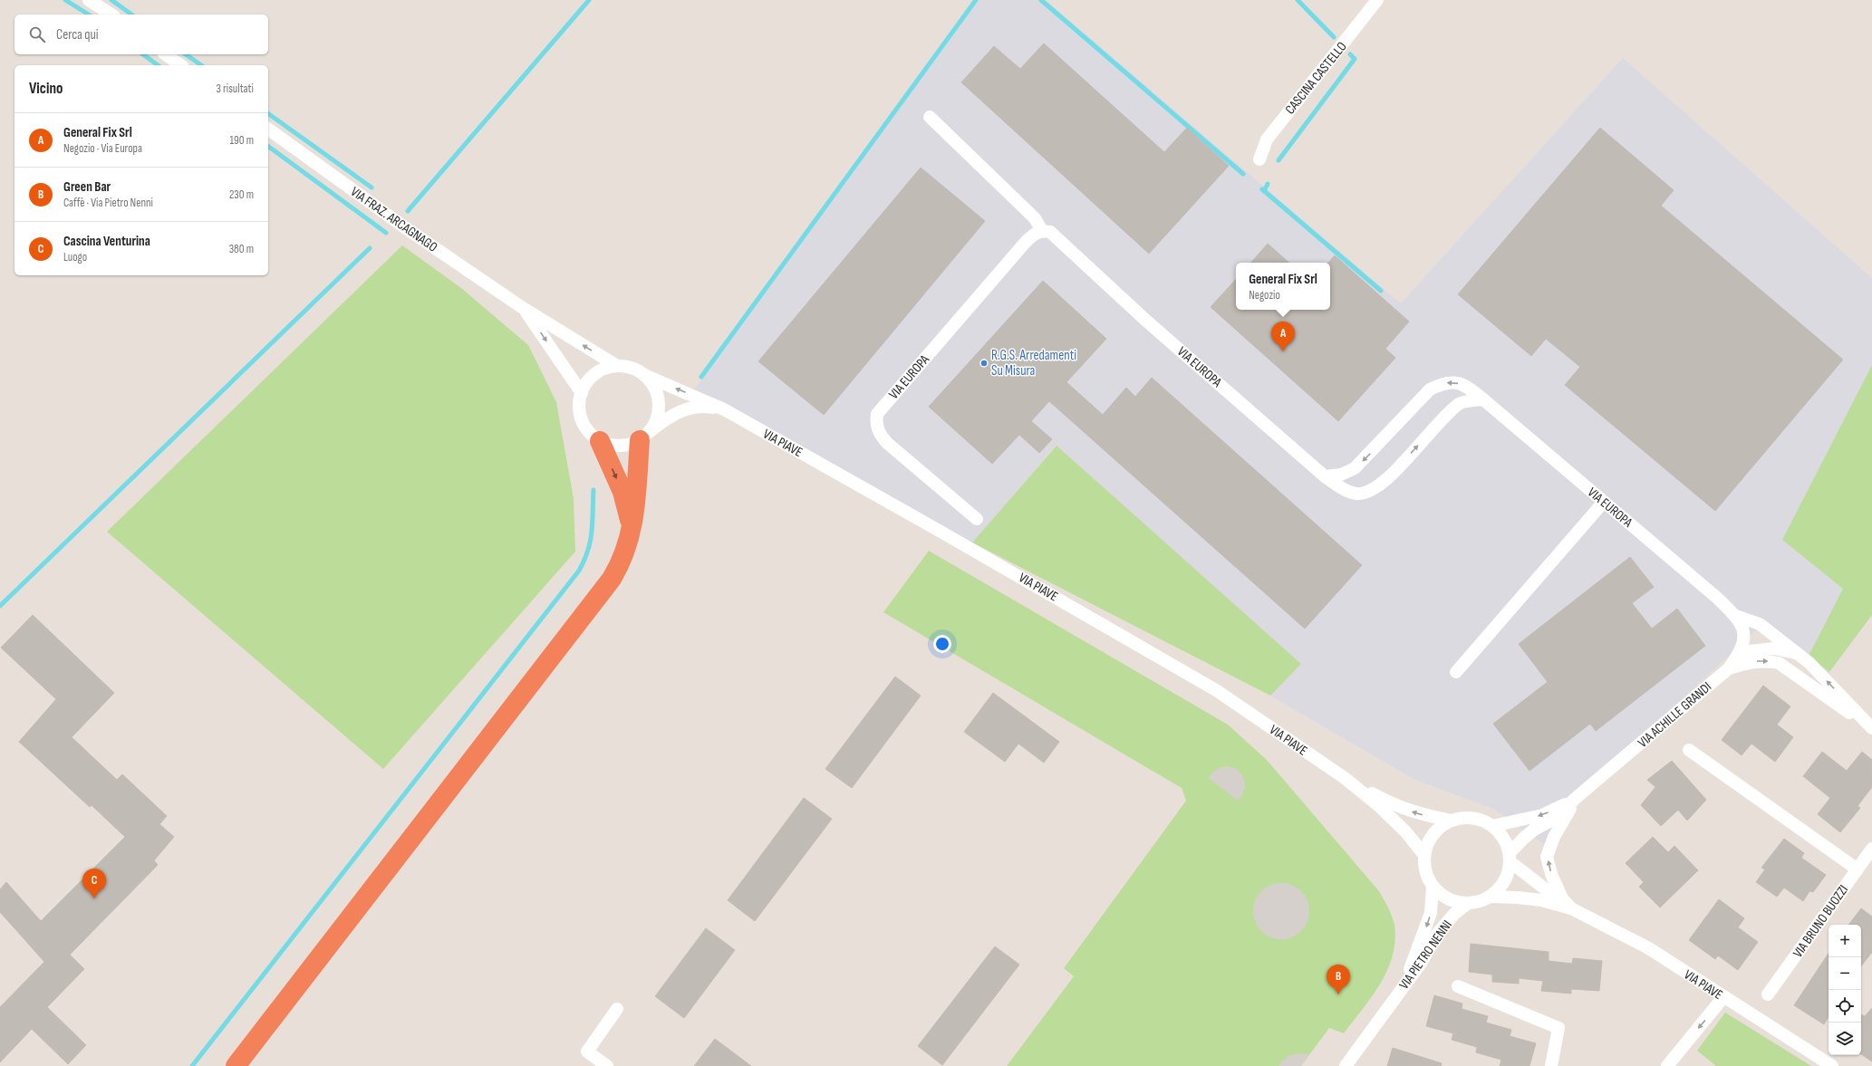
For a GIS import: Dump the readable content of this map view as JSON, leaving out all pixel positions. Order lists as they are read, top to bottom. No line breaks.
{"streets":{"street":["CASCINA CASTELLO","VIA FRAZ. ARCAGNAGO","VIA EUROPA","VIA PIAVE","VIA ACHILLE GRANDI","VIA BRUNO BUOZZI","VIA PIETRO NENNI"]},"crossings":[["VIA FRAZ. ARCAGNAGO","VIA PIAVE"],["VIA EUROPA","VIA ACHILLE GRANDI"],["VIA PIAVE","VIA ACHILLE GRANDI"],["VIA PIAVE","VIA PIETRO NENNI"],["VIA ACHILLE GRANDI","VIA PIETRO NENNI"]],"places":["R.G.S. Arredamenti Su Misura"],"page":{"search":"Cerca qui","heading":["Vicino","3 risultati"],"list":[{"mark":"A","name":"General Fix Srl","note":"Negozio · Via Europa","value":"190 m"},{"mark":"B","name":"Green Bar","note":"Caffè · Via Pietro Nenni","value":"230 m"},{"mark":"C","name":"Cascina Venturina","note":"Luogo","value":"380 m"}],"popup":["General Fix Srl","Negozio"],"pins":["A","C","B"],"map_buttons":["+","−"]}}
